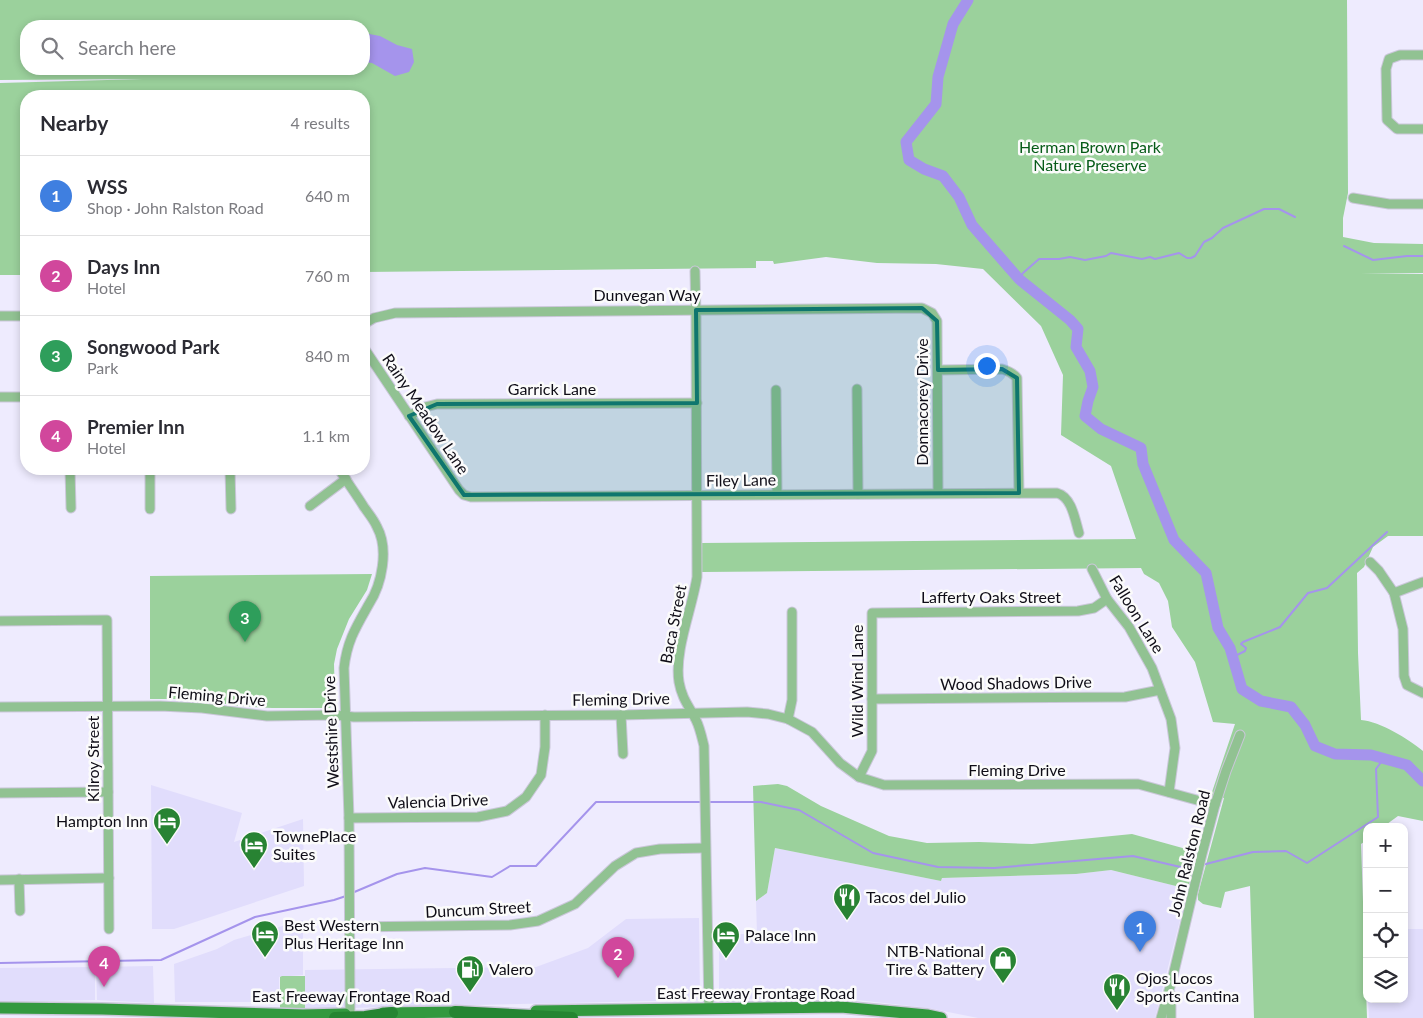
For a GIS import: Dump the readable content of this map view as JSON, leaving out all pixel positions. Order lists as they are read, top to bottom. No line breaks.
{"streets":{"main road":["East Freeway Frontage Road"],"street":["Dunvegan Way","Garrick Lane","Donnacorey Drive","Rainy Meadow Lane","Filey Lane","Lafferty Oaks Street","Falloon Lane","Baca Street","Wild Wind Lane","Wood Shadows Drive","Fleming Drive","Westshire Drive","Kilroy Street","Valencia Drive","John Ralston Road","Duncum Street"]},"crossings":[["Dunvegan Way","Donnacorey Drive"],["Dunvegan Way","Baca Street"],["Garrick Lane","Rainy Meadow Lane"],["Garrick Lane","Baca Street"],["Donnacorey Drive","Filey Lane"],["Rainy Meadow Lane","Filey Lane"],["Filey Lane","Baca Street"],["Lafferty Oaks Street","Falloon Lane"],["Lafferty Oaks Street","Wild Wind Lane"],["Falloon Lane","Wood Shadows Drive"],["Falloon Lane","Fleming Drive"],["Baca Street","Fleming Drive"],["Baca Street","Duncum Street"],["Baca Street","East Freeway Frontage Road"],["Wild Wind Lane","Wood Shadows Drive"],["Wild Wind Lane","Fleming Drive"],["Fleming Drive","Westshire Drive"],["Fleming Drive","Kilroy Street"],["Fleming Drive","Valencia Drive"],["Fleming Drive","John Ralston Road"],["Westshire Drive","Valencia Drive"],["Westshire Drive","Duncum Street"],["Westshire Drive","East Freeway Frontage Road"]],"parks":["Herman Brown Park Nature Preserve"],"places":{"hotel":["Hampton Inn","TownePlace Suites","Best Western Plus Heritage Inn","Palace Inn"],"restaurant":["Tacos del Julio","Ojos Locos Sports Cantina"],"shop":["NTB-National Tire & Battery"],"fuel station":["Valero"]},"page":{"search":"Search here","heading":["Nearby","4 results"],"list":[{"mark":"1","name":"WSS","note":"Shop · John Ralston Road","value":"640 m"},{"mark":"2","name":"Days Inn","note":"Hotel","value":"760 m"},{"mark":"3","name":"Songwood Park","note":"Park","value":"840 m"},{"mark":"4","name":"Premier Inn","note":"Hotel","value":"1.1 km"}],"pins":["3","1","2","4"],"map_buttons":["+","−"]}}
